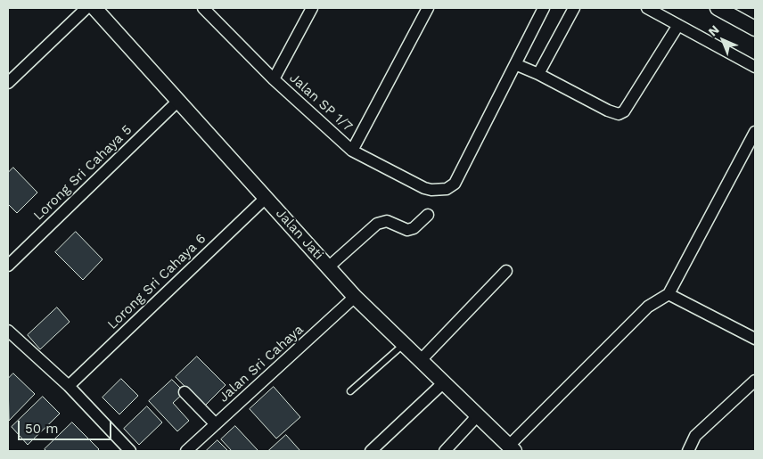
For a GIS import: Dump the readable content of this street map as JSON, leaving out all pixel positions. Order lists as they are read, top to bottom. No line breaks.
{"streets":{"street":["Jalan SP 1/7","Lorong Sri Cahaya 5","Jalan Jati","Lorong Sri Cahaya 6","Jalan Sri Cahaya"]},"crossings":[["Lorong Sri Cahaya 5","Jalan Jati"],["Jalan Jati","Lorong Sri Cahaya 6"],["Jalan Jati","Jalan Sri Cahaya"]],"scale_bar":"50 m","north":"top left"}
